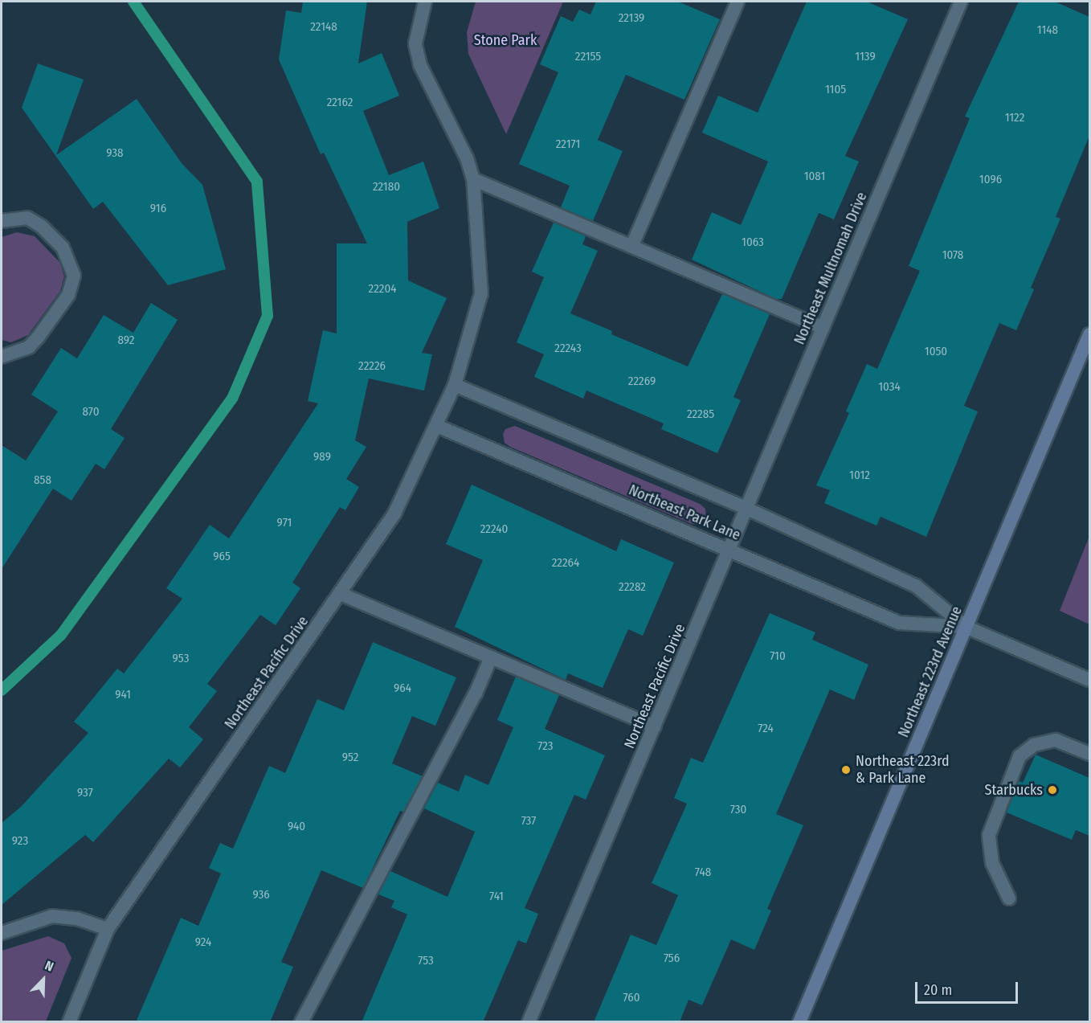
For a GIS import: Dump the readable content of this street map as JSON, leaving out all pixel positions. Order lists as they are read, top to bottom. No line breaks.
{"streets":{"main road":["Northeast 223rd Avenue"],"street":["Northeast Multnomah Drive","Northeast Park Lane","Northeast Pacific Drive"]},"crossings":[["Northeast Multnomah Drive","Northeast Park Lane"],["Northeast Multnomah Drive","Northeast Pacific Drive"],["Northeast Park Lane","Northeast 223rd Avenue"],["Northeast Park Lane","Northeast Pacific Drive"]],"parks":["Stone Park"],"places":["Northeast 223rd & Park Lane","Starbucks"],"house_numbers":["22139","22148","1148","22155","1139","1105","22162","1122","22171","938","1081","1096","22180","916","1063","1078","22204","892","22243","1050","22226","22269","1034","870","22285","989","1012","858","971","22240","965","22264","22282","710","953","964","941","724","723","952","937","730","737","940","923","748","936","741","924","756","753","760"],"scale_bar":"20 m","north":"top right"}
